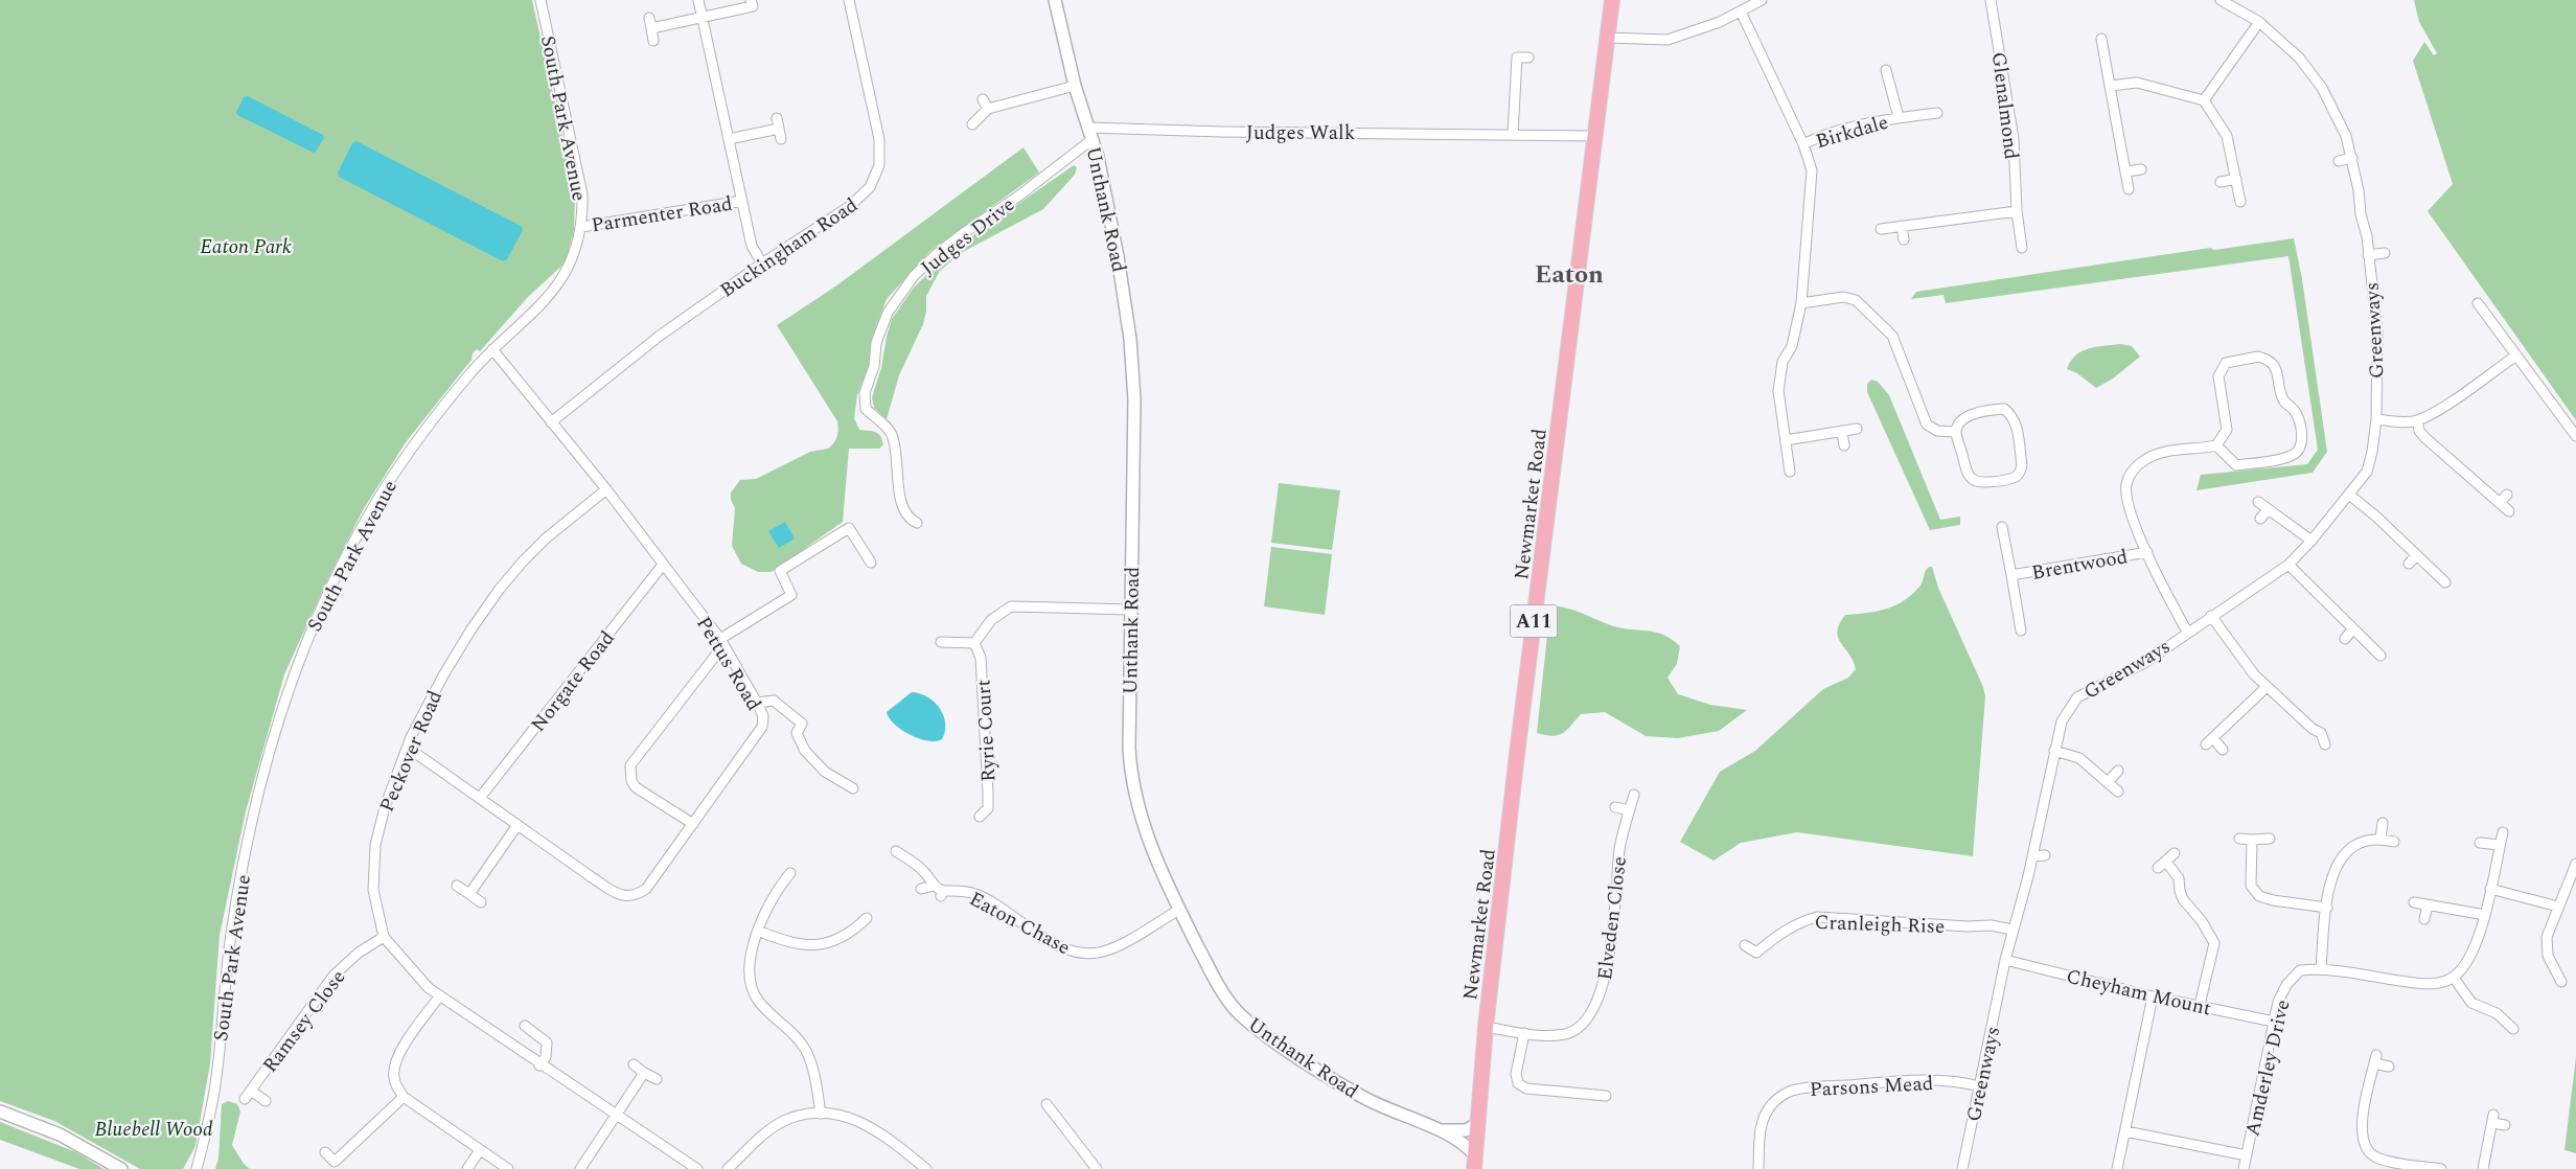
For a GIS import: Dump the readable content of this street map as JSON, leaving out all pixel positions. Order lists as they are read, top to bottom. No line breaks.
{"streets":{"highway":["Newmarket Road","A11"],"street":["Glenalmond","South Park Avenue","Birkdale","Judges Walk","Unthank Road","Parmenter Road","Judges Drive","Buckingham Road","Greenways","Brentwood","Pettus Road","Norgate Road","Ryrie Court","Peckover Road","Elveden Close","Eaton Chase","Cranleigh Rise","Cheyham Mount","Ramsey Close","Amderley Drive","Parsons Mead"]},"crossings":[["South Park Avenue","Parmenter Road"],["South Park Avenue","Pettus Road"],["Judges Walk","Unthank Road"],["Judges Walk","Newmarket Road"],["Unthank Road","Judges Drive"],["Unthank Road","Newmarket Road"],["Unthank Road","Eaton Chase"],["Buckingham Road","Pettus Road"],["Greenways","Brentwood"],["Greenways","Cranleigh Rise"],["Greenways","Cheyham Mount"],["Greenways","Parsons Mead"],["Newmarket Road","Elveden Close"],["Pettus Road","Norgate Road"],["Pettus Road","Peckover Road"],["Peckover Road","Ramsey Close"],["Cheyham Mount","Amderley Drive"]],"districts":["Eaton"],"parks":["Eaton Park","Bluebell Wood"]}
